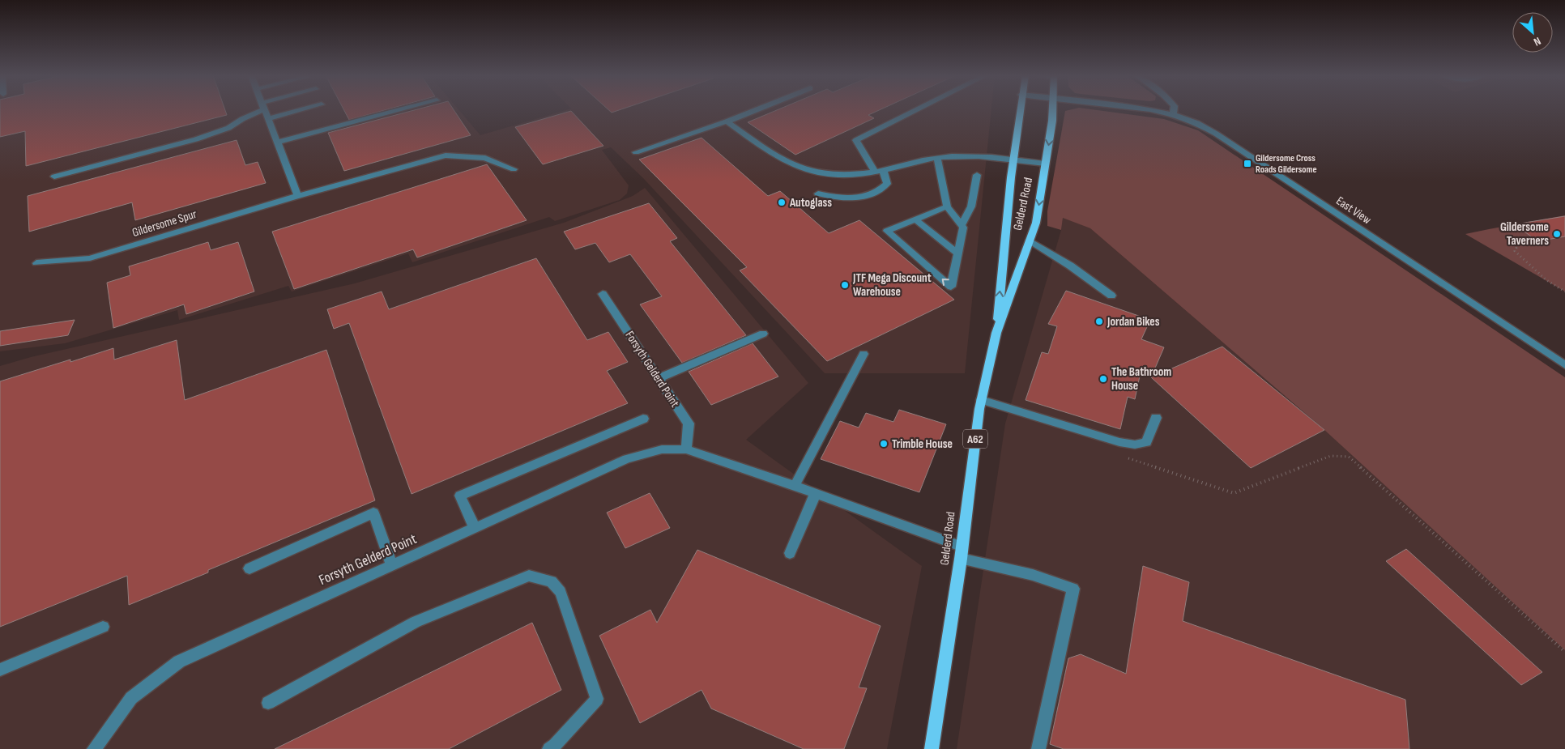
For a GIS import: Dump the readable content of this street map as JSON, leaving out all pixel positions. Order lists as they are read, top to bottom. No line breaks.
{"streets":{"main road":["Gelderd Road","A62"],"street":["East View","Gildersome Spur","Forsyth Gelderd Point"]},"crossings":[["Gelderd Road","Forsyth Gelderd Point"]],"places":{"transit":["Gildersome Cross Roads Gildersome"],"other":["Autoglass","Gildersome Taverners","JTF Mega Discount Warehouse","Jordan Bikes","The Bathroom House","Trimble House"]},"north":"bottom right"}
